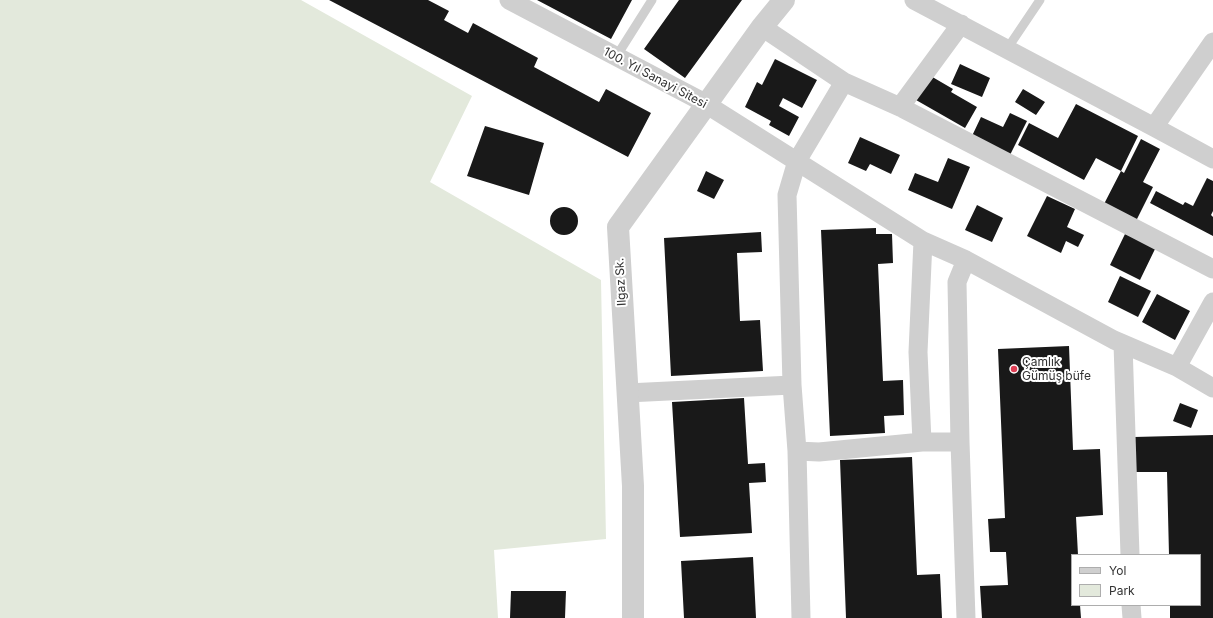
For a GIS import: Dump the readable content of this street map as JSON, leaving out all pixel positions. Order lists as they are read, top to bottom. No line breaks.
{"streets":{"street":["100. Yıl Sanayi Sitesi","Ilgaz Sk."]},"crossings":[["100. Yıl Sanayi Sitesi","Ilgaz Sk."]],"places":["Çamlık Gümüş büfe"],"legend":["Yol","Park"]}
